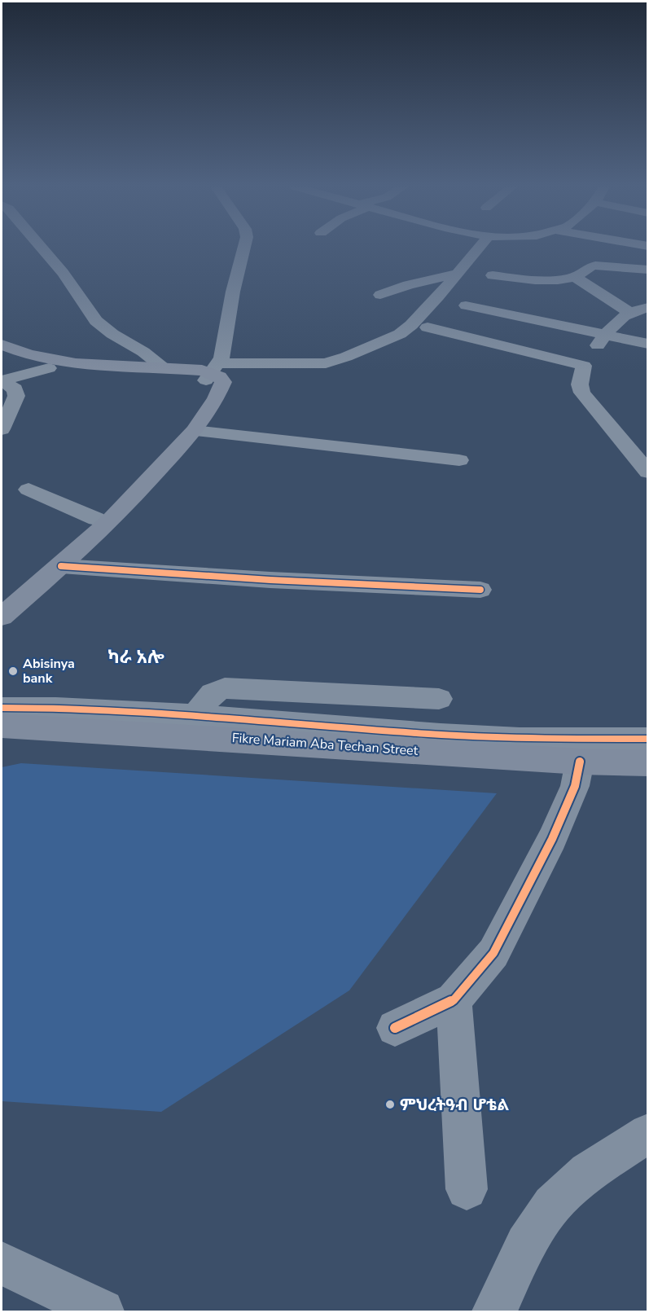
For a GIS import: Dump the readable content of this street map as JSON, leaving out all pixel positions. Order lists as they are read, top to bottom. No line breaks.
{"streets":{"main road":["Fikre Mariam Aba Techan Street"]},"districts":["ካራ አሎ"],"places":["Abisinya bank","ምህረትዓብ ሆቴል"]}
